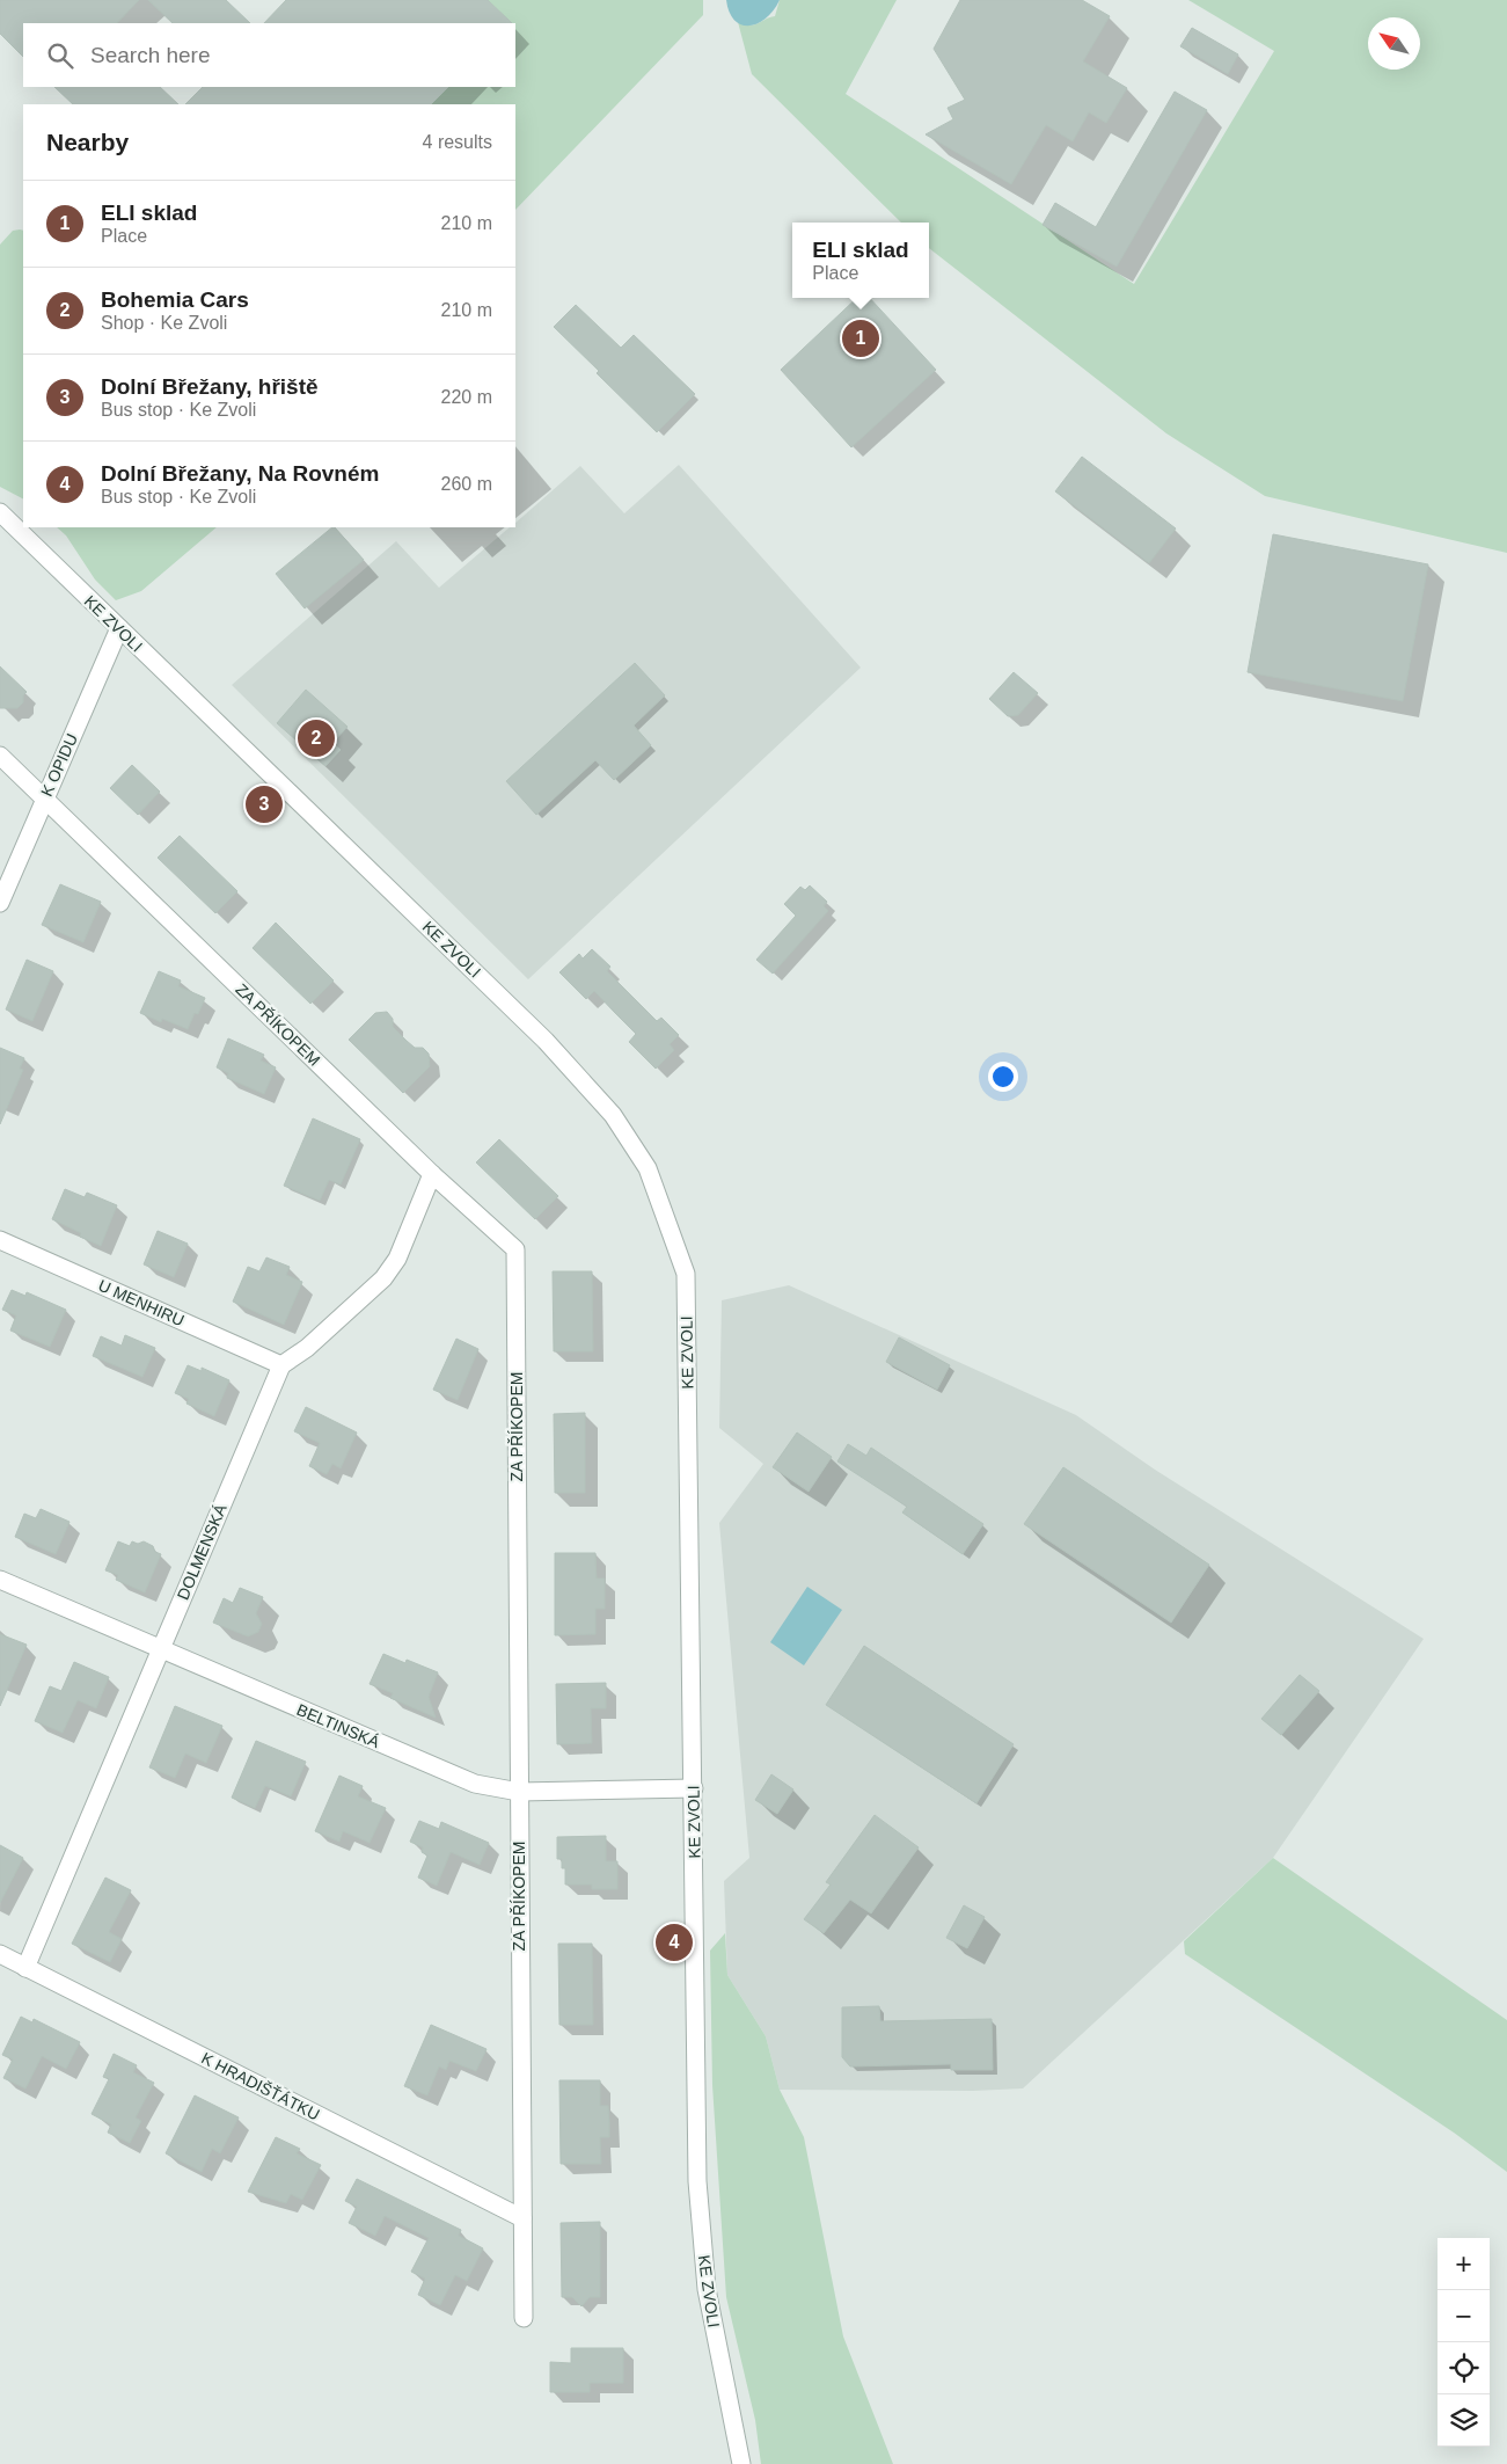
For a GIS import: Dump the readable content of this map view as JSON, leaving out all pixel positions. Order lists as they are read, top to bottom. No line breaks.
{"streets":{"street":["KE ZVOLI","K OPIDU","ZA PŘÍKOPEM","U MENHIRU","DOLMENSKÁ","BELTINSKÁ","K HRADIŠŤÁTKU"]},"crossings":[["KE ZVOLI","K OPIDU"],["KE ZVOLI","BELTINSKÁ"],["K OPIDU","ZA PŘÍKOPEM"],["ZA PŘÍKOPEM","BELTINSKÁ"],["ZA PŘÍKOPEM","K HRADIŠŤÁTKU"],["U MENHIRU","DOLMENSKÁ"],["DOLMENSKÁ","BELTINSKÁ"],["DOLMENSKÁ","K HRADIŠŤÁTKU"]],"north":"top left","page":{"search":"Search here","heading":["Nearby","4 results"],"list":[{"mark":"1","name":"ELI sklad","note":"Place","value":"210 m"},{"mark":"2","name":"Bohemia Cars","note":"Shop · Ke Zvoli","value":"210 m"},{"mark":"3","name":"Dolní Břežany, hřiště","note":"Bus stop · Ke Zvoli","value":"220 m"},{"mark":"4","name":"Dolní Břežany, Na Rovném","note":"Bus stop · Ke Zvoli","value":"260 m"}],"popup":["ELI sklad","Place"],"pins":["1","2","3","4"],"map_buttons":["+","−"]}}
